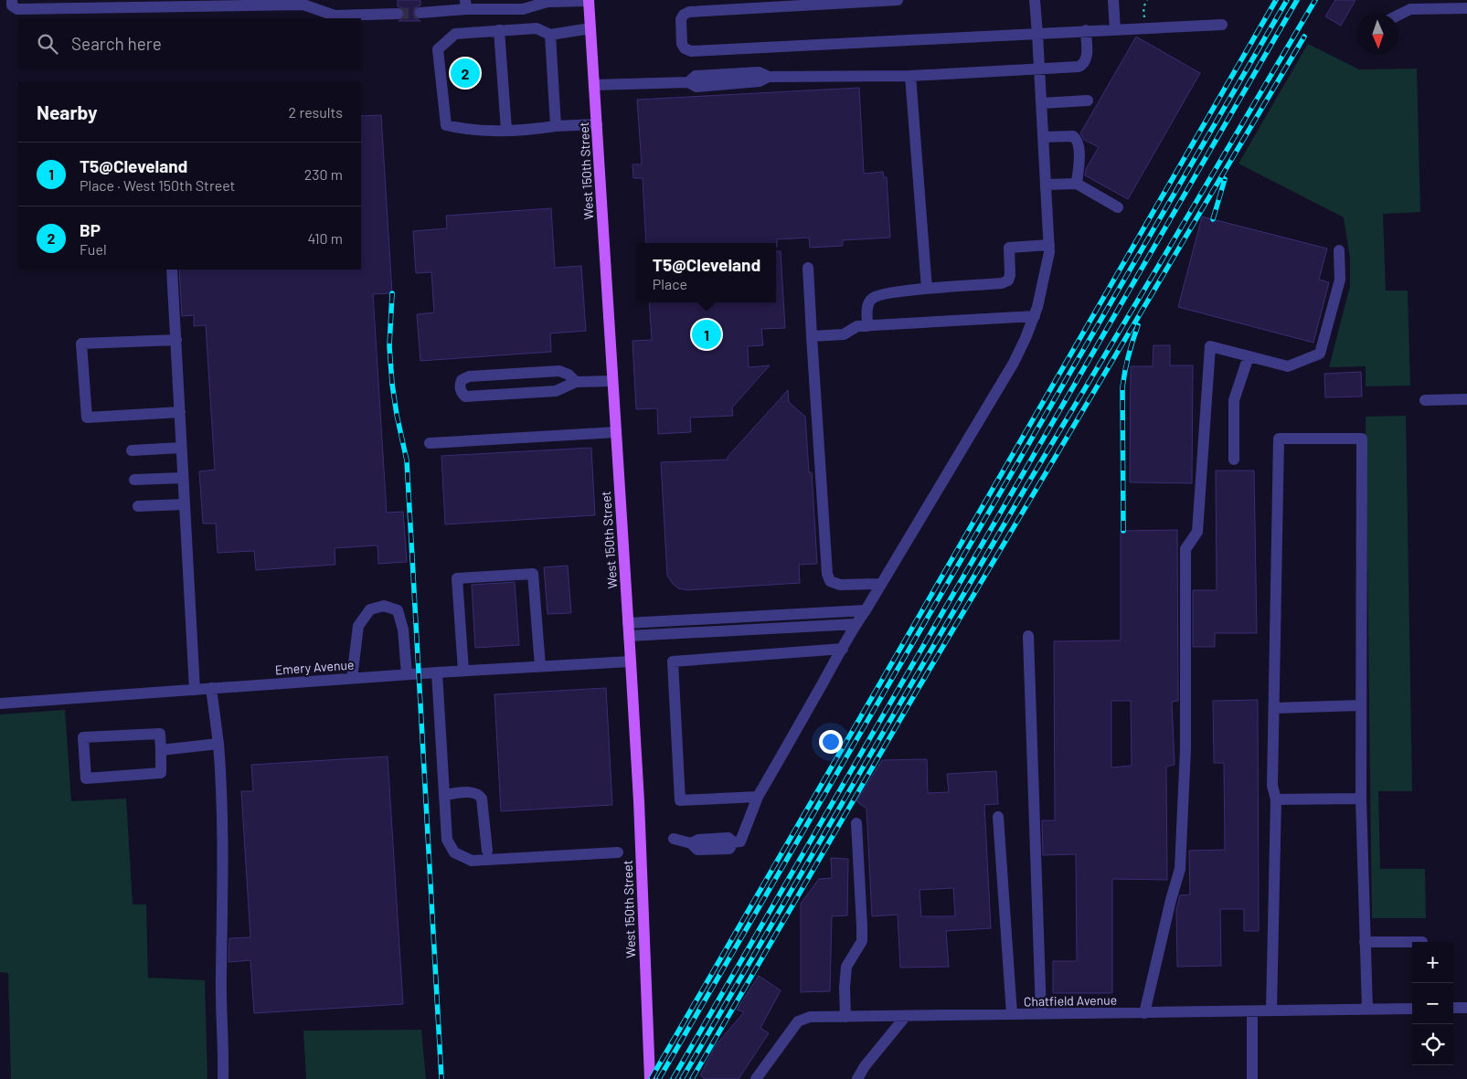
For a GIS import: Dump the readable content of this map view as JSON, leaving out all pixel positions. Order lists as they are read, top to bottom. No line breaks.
{"streets":{"main road":["West 150th Street"],"street":["Emery Avenue","Chatfield Avenue"]},"crossings":[["West 150th Street","Emery Avenue"]],"north":"bottom","page":{"search":"Search here","pins":["2","1"],"heading":["Nearby","2 results"],"list":[{"mark":"1","name":"T5@Cleveland","note":"Place · West 150th Street","value":"230 m"},{"mark":"2","name":"BP","note":"Fuel","value":"410 m"}],"popup":["T5@Cleveland","Place"],"map_buttons":["+","−"]}}
